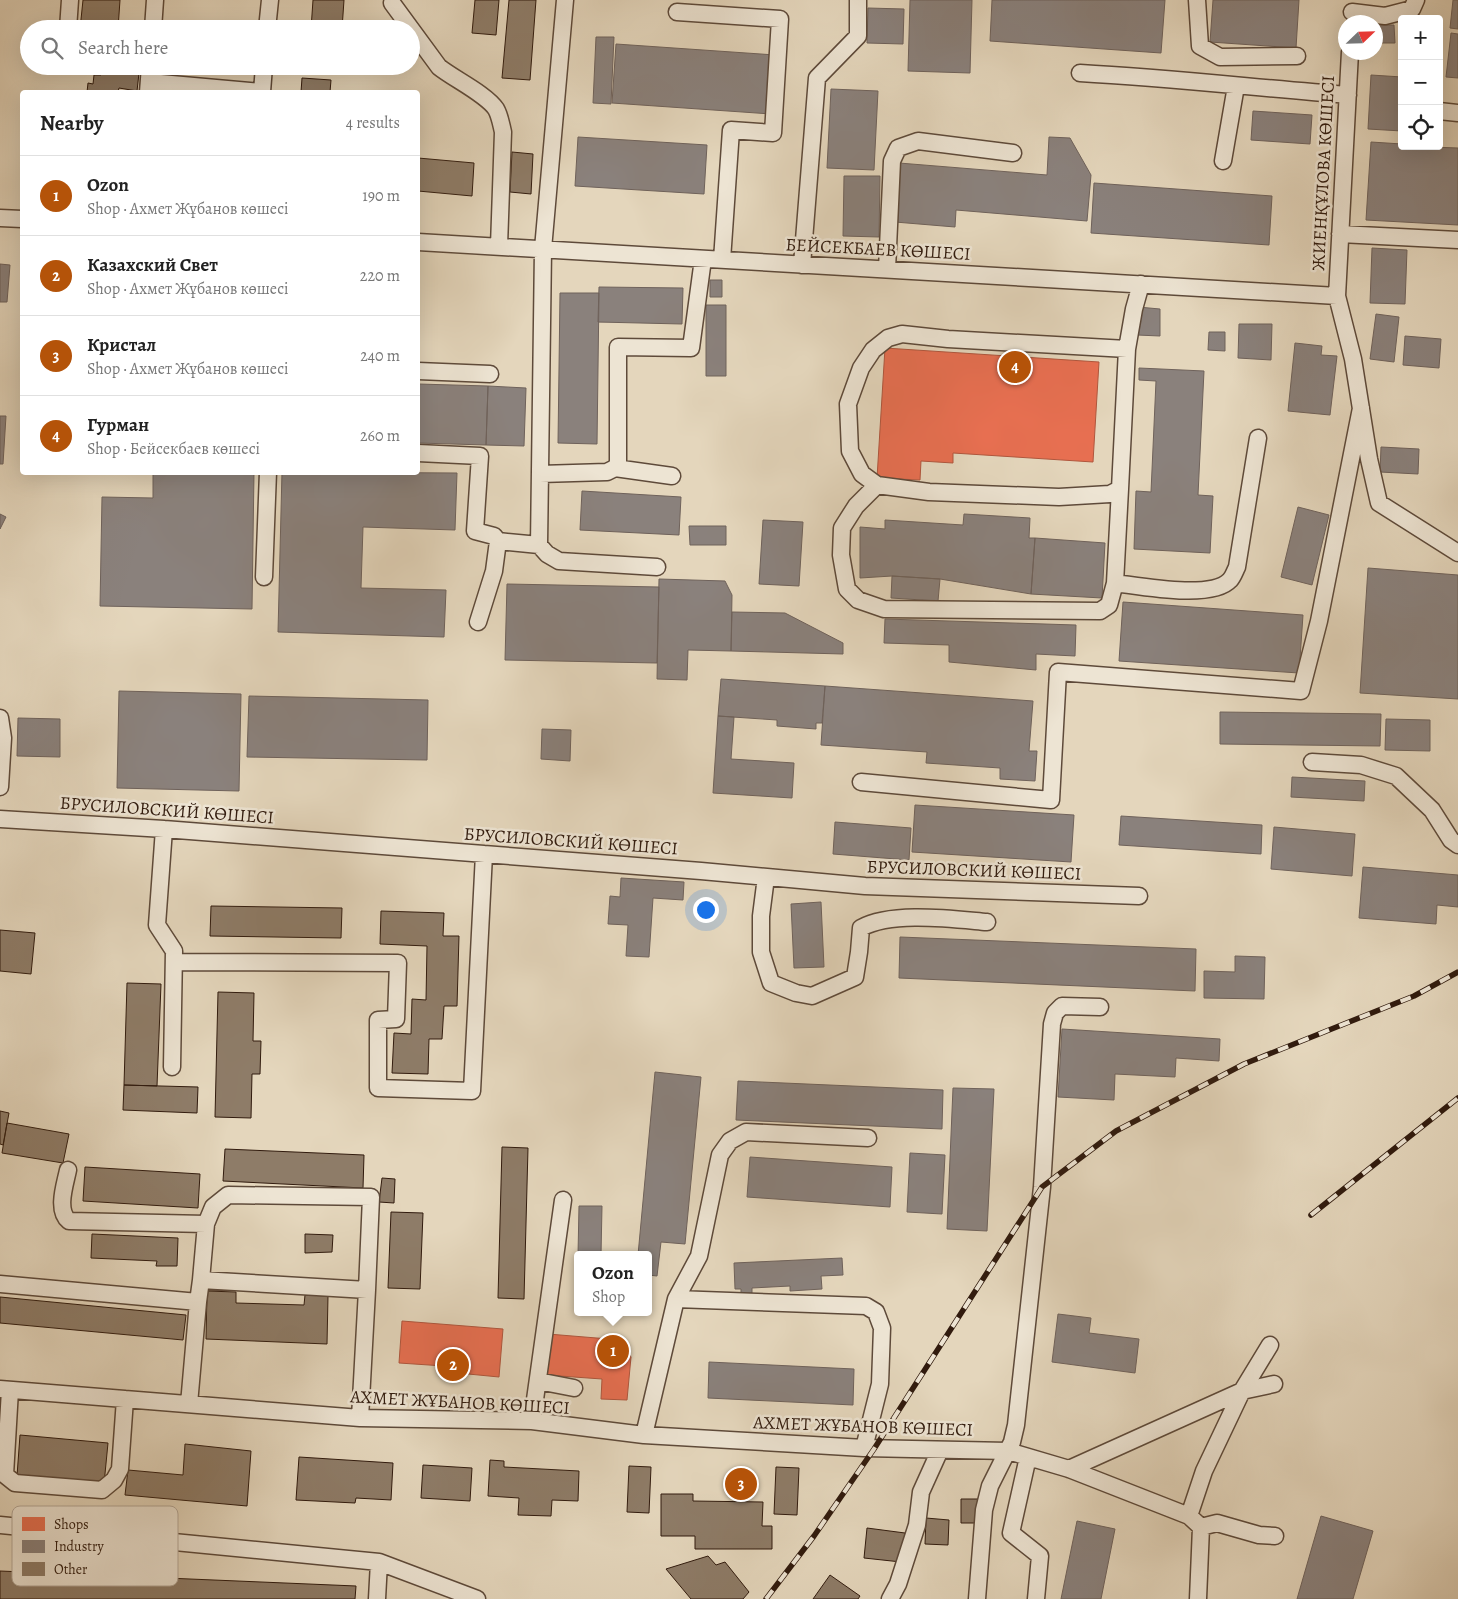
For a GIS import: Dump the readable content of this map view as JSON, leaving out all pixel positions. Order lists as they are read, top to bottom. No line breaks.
{"streets":{"street":["ЖИЕНҚҰЛОВА КӨШЕСІ","БЕЙСЕКБАЕВ КӨШЕСІ","БРУСИЛОВСКИЙ КӨШЕСІ","АХМЕТ ЖҰБАНОВ КӨШЕСІ"]},"crossings":[["ЖИЕНҚҰЛОВА КӨШЕСІ","БЕЙСЕКБАЕВ КӨШЕСІ"]],"legend":["Shops","Industry","Other"],"north":"top right","page":{"map_buttons":["+","−"],"search":"Search here","heading":["Nearby","4 results"],"list":[{"mark":"1","name":"Ozon","note":"Shop · Ахмет Жұбанов көшесі","value":"190 m"},{"mark":"2","name":"Казахский Свет","note":"Shop · Ахмет Жұбанов көшесі","value":"220 m"},{"mark":"3","name":"Кристал","note":"Shop · Ахмет Жұбанов көшесі","value":"240 m"},{"mark":"4","name":"Гурман","note":"Shop · Бейсекбаев көшесі","value":"260 m"}],"pins":["4","1","2","3"],"popup":["Ozon","Shop"]}}
